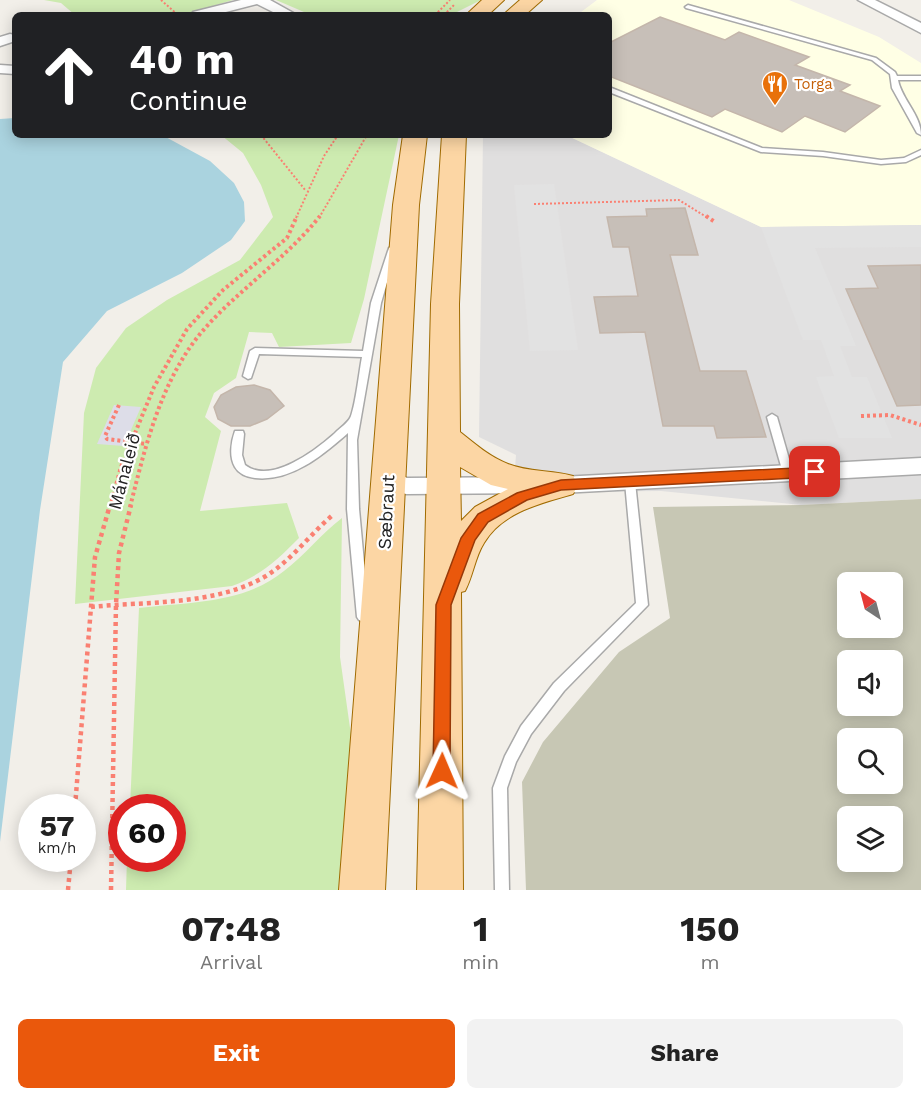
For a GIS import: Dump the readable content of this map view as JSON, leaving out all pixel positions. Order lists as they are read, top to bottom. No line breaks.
{"streets":{"main road":["Sæbraut"],"path":["Mánaleið"]},"places":{"restaurant":["Torga"]},"north":"top left","page":{"turn":["40 m","Continue"],"speed":"57 km/h","limit":"60","eta":["07:48","Arrival","1","min","150","m"],"buttons":["Exit","Share"]}}
